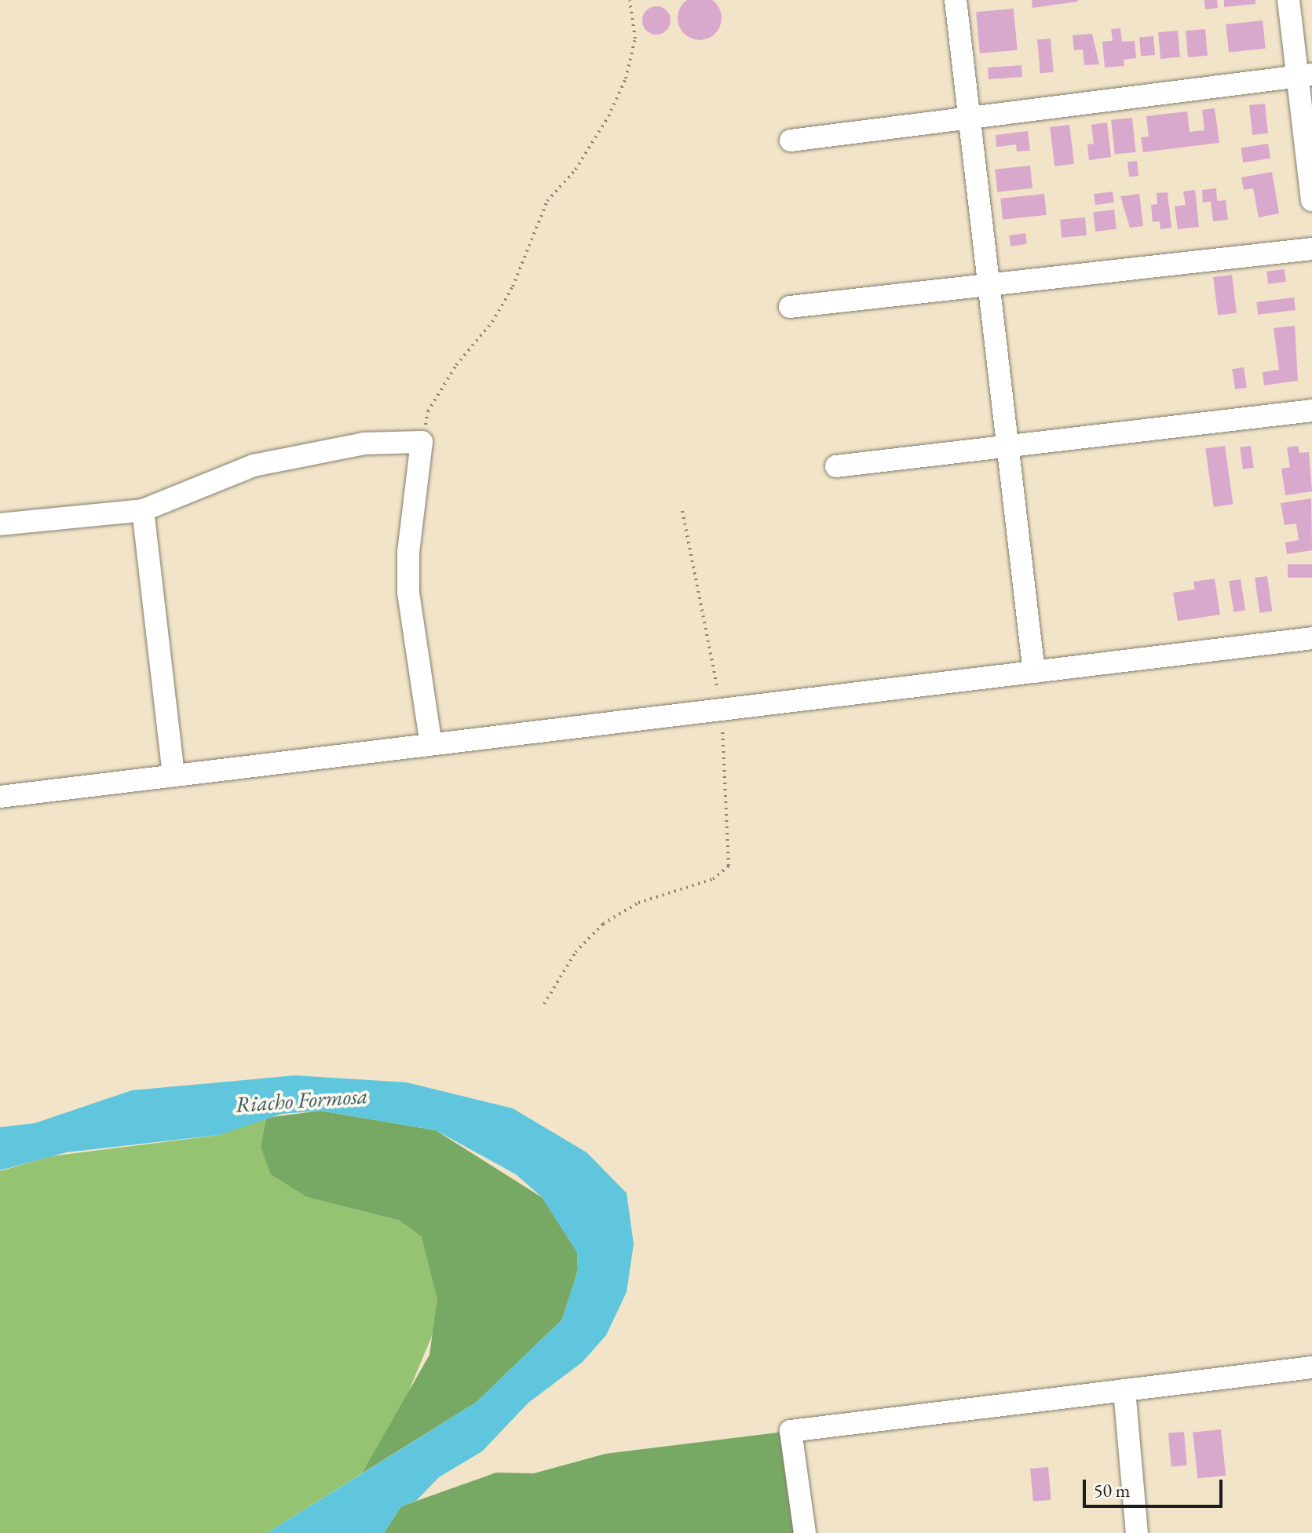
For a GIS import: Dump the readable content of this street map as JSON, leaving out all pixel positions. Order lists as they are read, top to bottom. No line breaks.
{"water":["Riacho Formosa"],"scale_bar":"50 m"}
